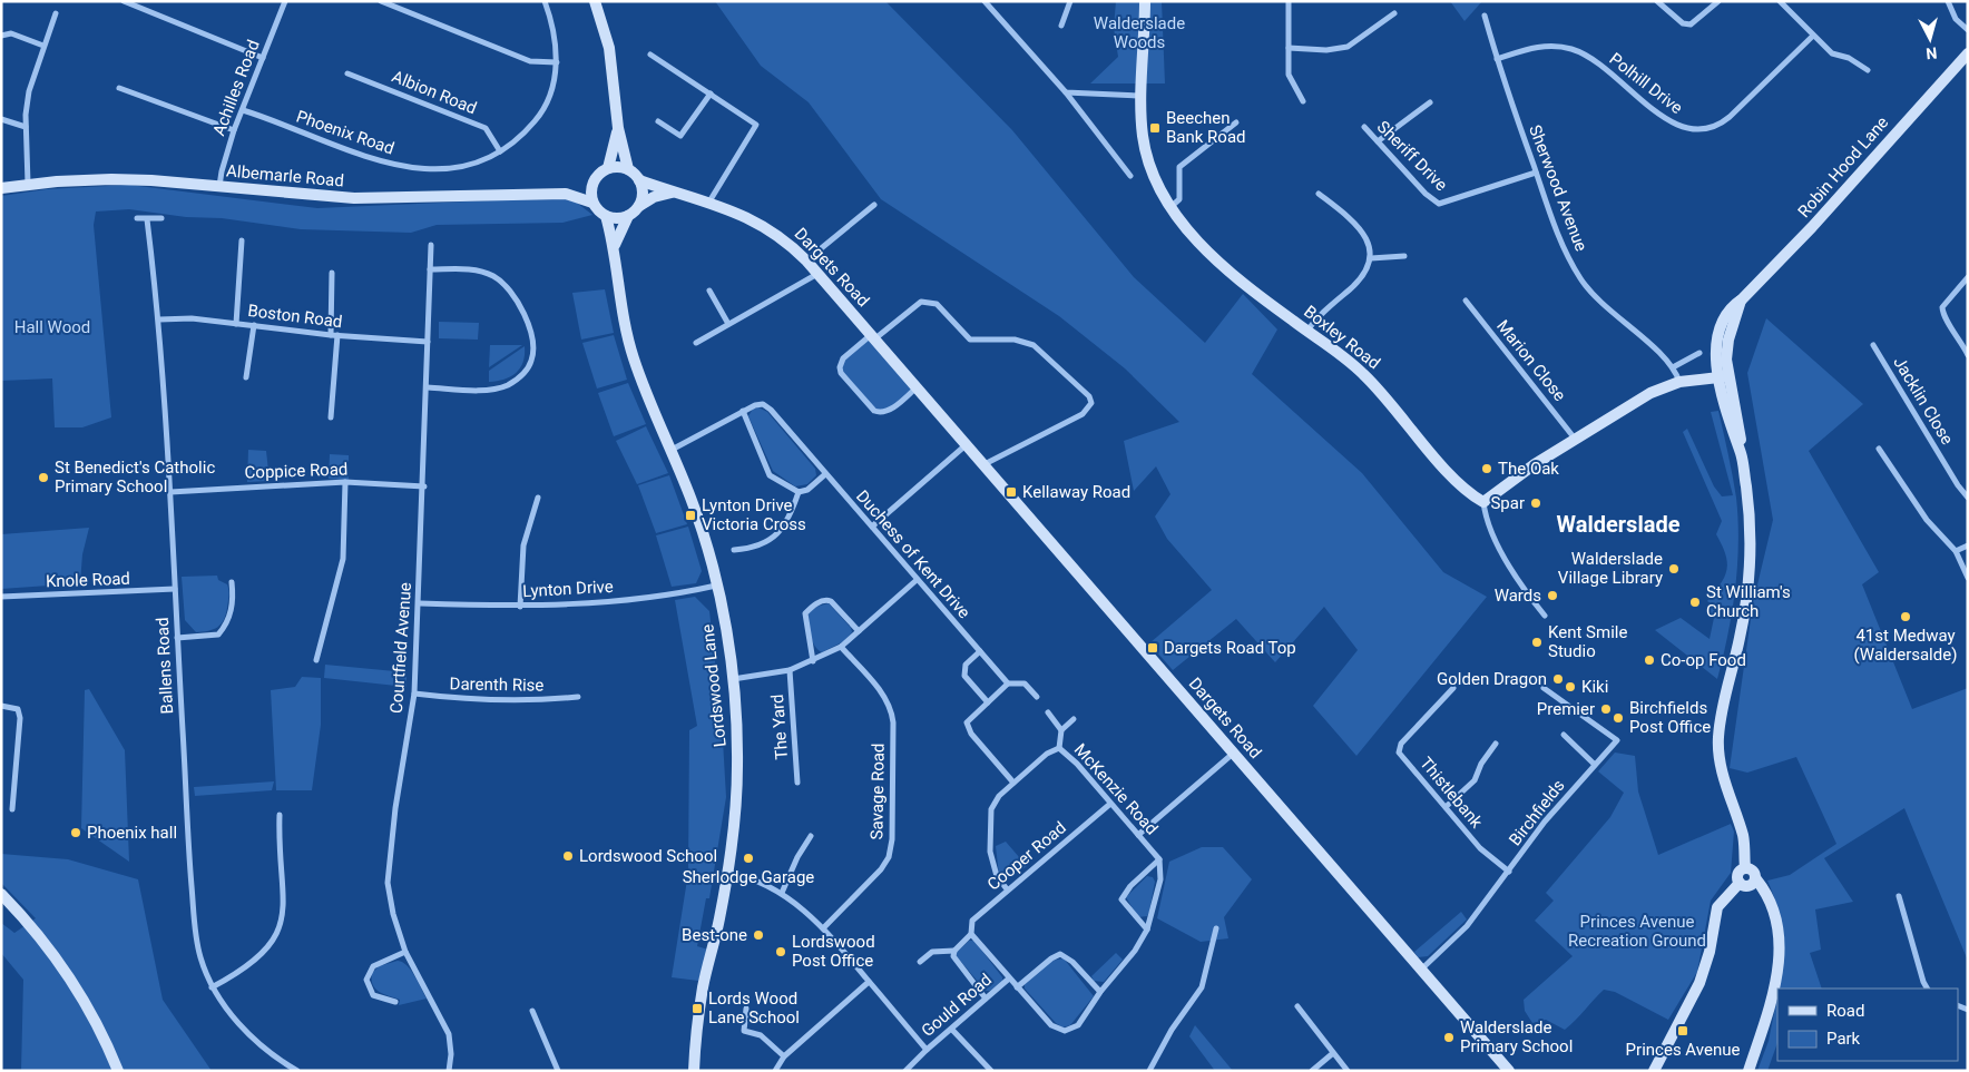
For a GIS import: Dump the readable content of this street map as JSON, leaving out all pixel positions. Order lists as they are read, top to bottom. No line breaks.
{"streets":{"street":["Polhill Drive","Achilles Road","Albion Road","Phoenix Road","Sheriff Drive","Robin Hood Lane","Albemarle Road","Sherwood Avenue","Dargets Road","Boston Road","Boxley Road","Marion Close","Jacklin Close","Coppice Road","Duchess of Kent Drive","Knole Road","Lynton Drive","Courtfield Avenue","Ballens Road","Darenth Rise","Lordswood Lane","The Yard","McKenzie Road","Savage Road","Thistlebank","Birchfields","Cooper Road","Gould Road"]},"crossings":[["Polhill Drive","Sherwood Avenue"],["Achilles Road","Phoenix Road"],["Achilles Road","Albemarle Road"],["Albion Road","Phoenix Road"],["Sheriff Drive","Sherwood Avenue"],["Albemarle Road","Dargets Road"],["Albemarle Road","Lordswood Lane"],["Dargets Road","Lordswood Lane"],["Dargets Road","Birchfields"],["Boston Road","Courtfield Avenue"],["Boston Road","Ballens Road"],["Coppice Road","Courtfield Avenue"],["Coppice Road","Ballens Road"],["Duchess of Kent Drive","Lordswood Lane"],["Knole Road","Ballens Road"],["Lynton Drive","Courtfield Avenue"],["Lynton Drive","Lordswood Lane"],["Courtfield Avenue","Darenth Rise"],["Lordswood Lane","Gould Road"],["McKenzie Road","Cooper Road"],["Savage Road","Gould Road"],["Thistlebank","Birchfields"]],"districts":["Walderslade"],"parks":["Walderslade Woods","Hall Wood","Princes Avenue Recreation Ground"],"places":{"transit":["Beechen Bank Road","Kellaway Road","Lynton Drive Victoria Cross","Dargets Road Top","Lords Wood Lane School","Princes Avenue"],"other":["The Oak","St Benedict's Catholic Primary School","Spar","Walderslade Village Library","Wards","St William's Church","41st Medway (Waldersalde)","Kent Smile Studio","Co-op Food","Golden Dragon","Kiki","Premier","Birchfields Post Office","Phoenix hall","Lordswood School","Sherlodge Garage","Best-one","Lordswood Post Office","Walderslade Primary School"]},"legend":["Road","Park"],"north":"bottom"}
